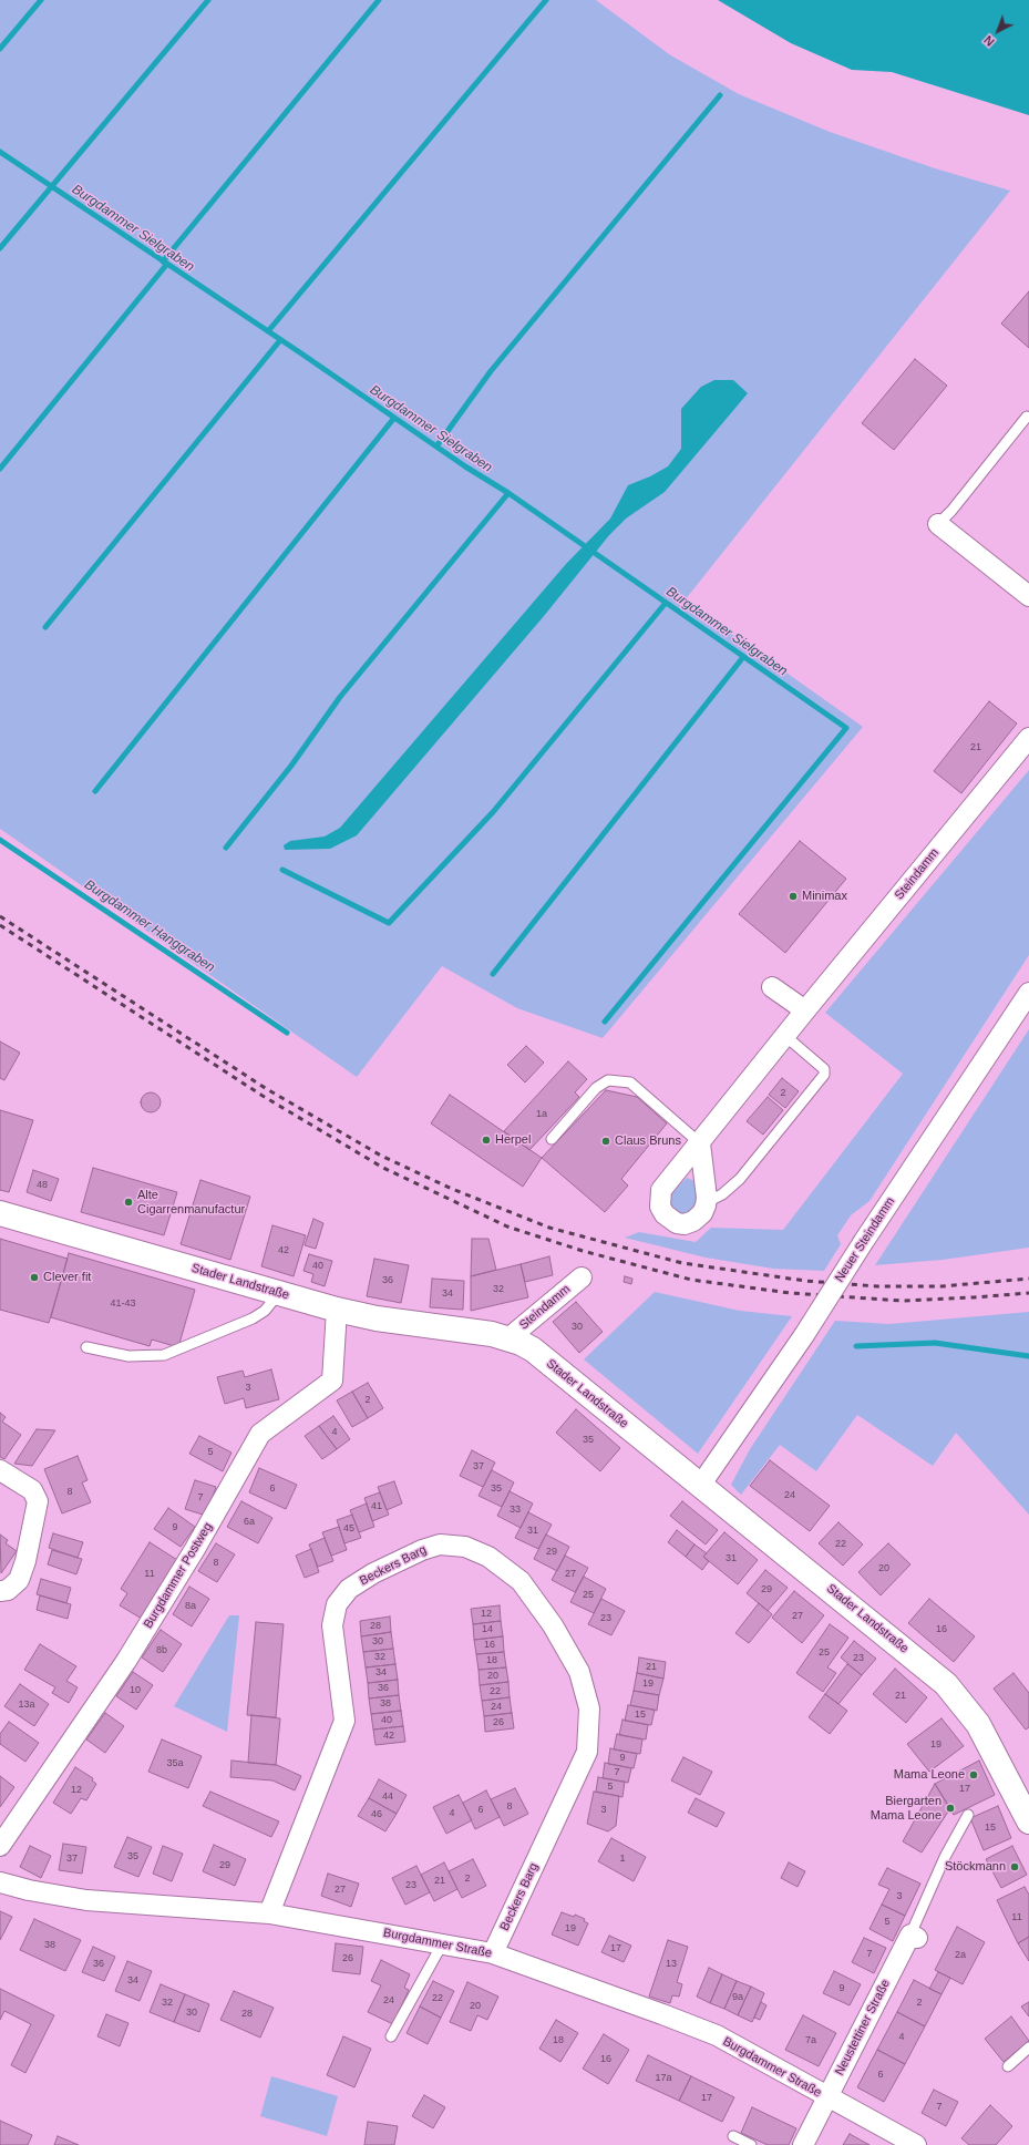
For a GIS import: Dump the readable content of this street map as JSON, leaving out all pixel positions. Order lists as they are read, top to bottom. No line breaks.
{"streets":{"street":["Steindamm","Neuer Steindamm","Stader Landstraße","Beckers Barg","Burgdammer Postweg","Burgdammer Straße","Neustettiner Straße"]},"crossings":[["Steindamm","Stader Landstraße"],["Neuer Steindamm","Stader Landstraße"],["Stader Landstraße","Burgdammer Postweg"],["Beckers Barg","Burgdammer Straße"],["Burgdammer Straße","Neustettiner Straße"]],"water":["Burgdammer Sielgraben","Burgdammer Hanggraben"],"places":["Minimax","Herpel","Claus Bruns","Alte Cigarrenmanufactur","Clever fit","Mama Leone","Biergarten Mama Leone","Stöckmann"],"house_numbers":["21","2","1a","48","42","40","36","32","34","41-43","30","3","2","4","35","5","37","6","35","8","24","7","41","33","6a","9","45","31","22","29","31","8","20","11","27","29","25","8a","12","27","23","28","14","16","30","16","8b","25","32","23","18","21","34","20","19","36","10","22","21","38","13a","24","15","40","26","42","19","9","35a","7","5","17","12","44","8","6","3","4","46","15","35","37","1","29","2","21","23","27","3","11","5","19","38","17","7","2a","26","36","13","34","9","9a","22","24","32","2","20","30","28","4","18","7a","16","6","17a","17","7"],"north":"bottom left"}
